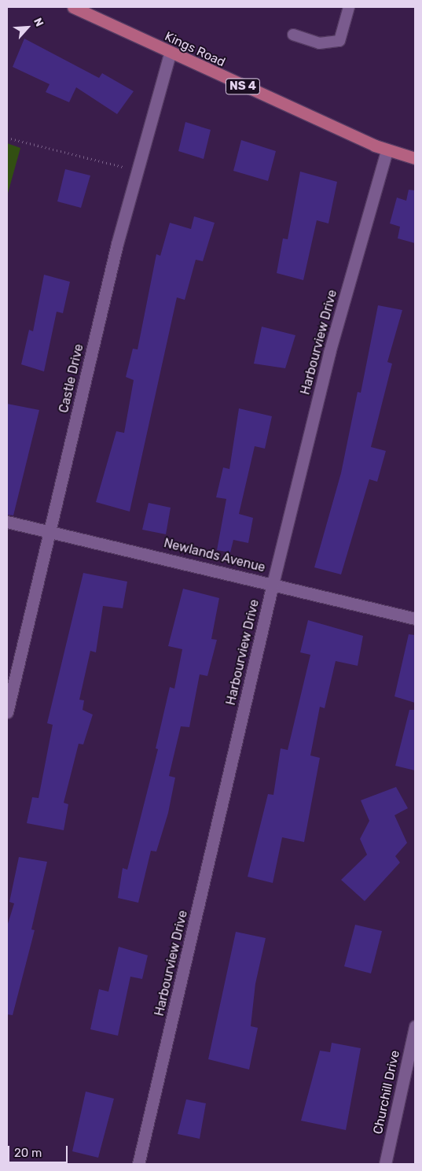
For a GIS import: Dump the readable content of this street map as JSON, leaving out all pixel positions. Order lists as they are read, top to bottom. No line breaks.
{"streets":{"main road":["Kings Road","NS 4"],"street":["Harbourview Drive","Castle Drive","Newlands Avenue","Churchill Drive"]},"crossings":[["Kings Road","Harbourview Drive"],["Kings Road","Castle Drive"],["Harbourview Drive","Newlands Avenue"],["Castle Drive","Newlands Avenue"]],"scale_bar":"20 m","north":"top right"}
